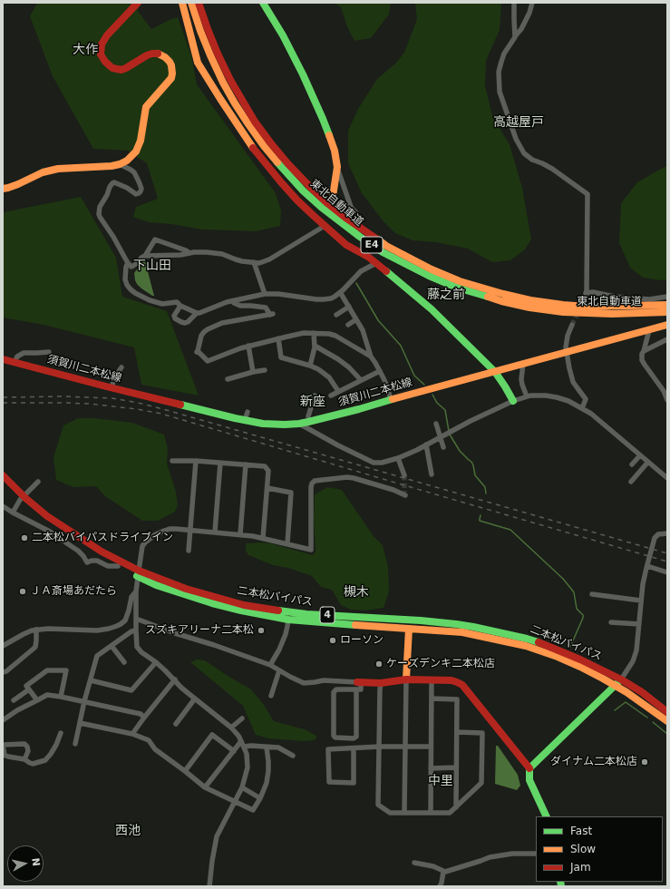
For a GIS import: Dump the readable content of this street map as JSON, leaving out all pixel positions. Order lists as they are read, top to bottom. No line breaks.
{"streets":{"main road":["東北自動車道","E4","須賀川二本松線","二本松バイパス","4"]},"districts":["大作","高越屋戸","下山田","藤之前","新座","槻木","中里","西池"],"places":["二本松バイパスドライブイン","ＪＡ斎場あだたら","スズキアリーナ二本松","ローソン","ケーズデンキ二本松店","ダイナム二本松店"],"legend":["Fast","Slow","Jam"],"north":"right"}
